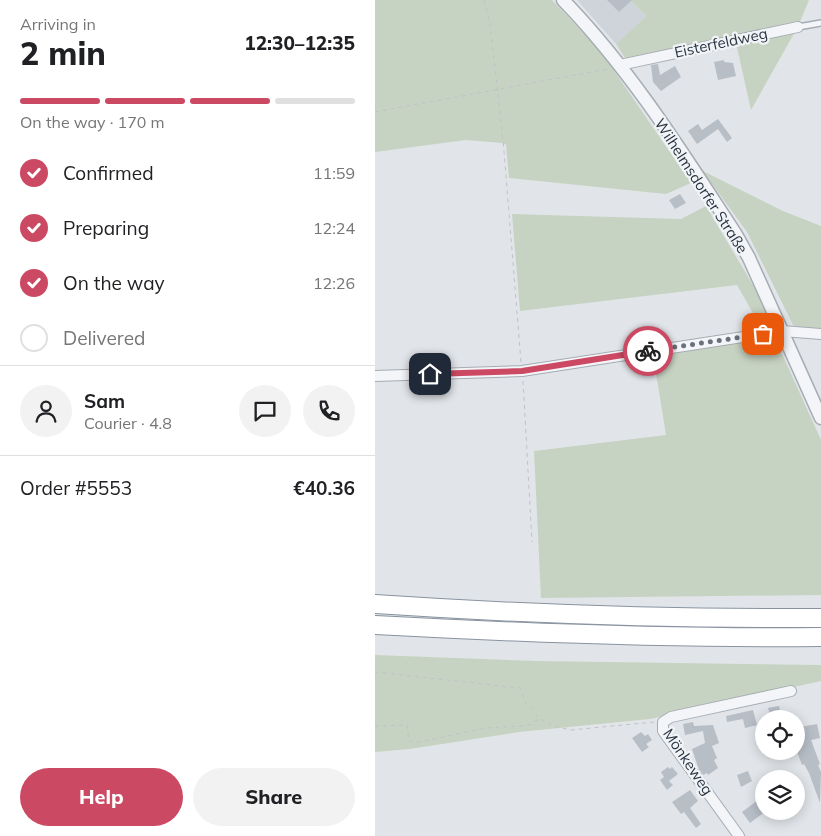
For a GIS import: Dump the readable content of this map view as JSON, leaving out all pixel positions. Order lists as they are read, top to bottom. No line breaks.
{"streets":{"street":["Eisterfeldweg","Wilhelmsdorfer Straße","Mönkeweg"]},"crossings":[["Eisterfeldweg","Wilhelmsdorfer Straße"]],"page":{"heading":["2 min","Arriving in","12:30–12:35"],"panel":["Sam","Courier · 4.8","Order #5553","€40.36"],"bar":"On the way · 170 m","list":[["Confirmed","11:59"],["Preparing","12:24"],["On the way","12:26"],"Delivered"],"buttons":["Help","Share"]}}
